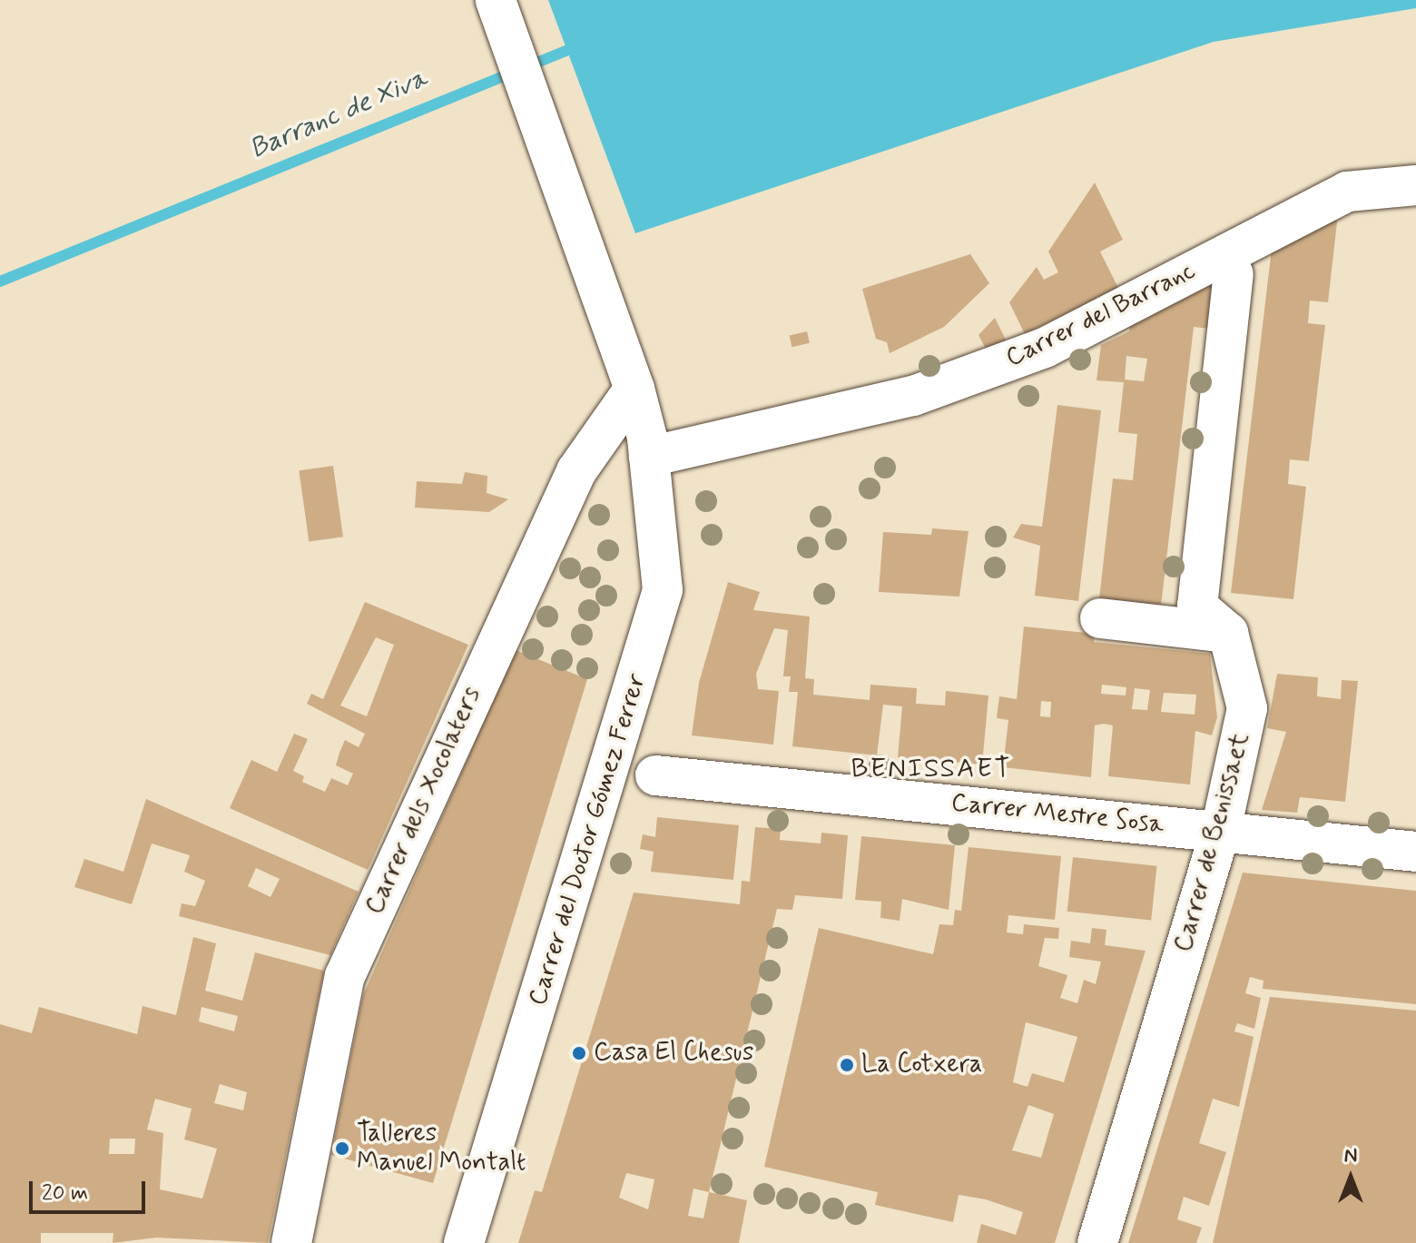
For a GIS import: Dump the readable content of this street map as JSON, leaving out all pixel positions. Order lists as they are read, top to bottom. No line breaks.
{"streets":{"street":["Carrer del Barranc","Carrer dels Xocolaters","Carrer Mestre Sosa","Carrer del Doctor Gómez Ferrer","Carrer de Benissaet"]},"crossings":[["Carrer del Barranc","Carrer del Doctor Gómez Ferrer"],["Carrer dels Xocolaters","Carrer del Doctor Gómez Ferrer"],["Carrer Mestre Sosa","Carrer de Benissaet"]],"districts":["BENISSAET"],"water":["Barranc de Xiva"],"places":["Casa El Chesus","La Cotxera","Talleres Manuel Montalt"],"scale_bar":"20 m","north":"top"}
